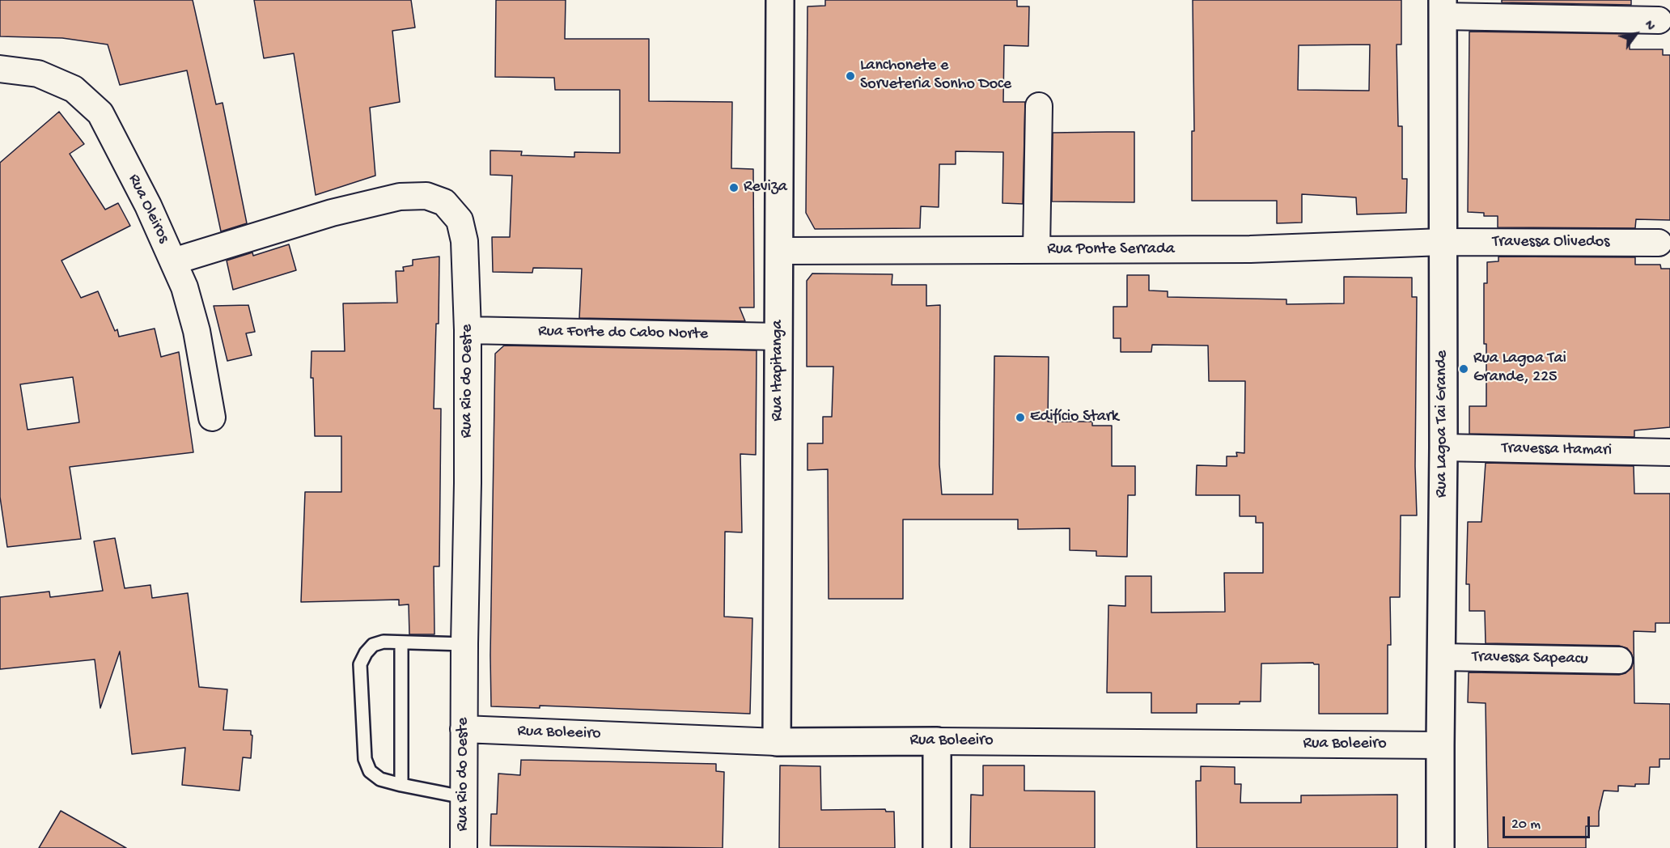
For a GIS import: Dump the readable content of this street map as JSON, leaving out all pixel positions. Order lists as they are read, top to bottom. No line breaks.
{"streets":{"main road":["Rua Itapitanga","Rua Lagoa Tai Grande","Rua Boleeiro"],"street":["Rua Oleiros","Travessa Olivedos","Rua Ponte Serrada","Rua Forte do Cabo Norte","Rua Rio do Oeste","Travessa Itamari","Travessa Sapeacu"]},"crossings":[["Rua Oleiros","Rua Rio do Oeste"],["Travessa Olivedos","Rua Ponte Serrada"],["Travessa Olivedos","Rua Lagoa Tai Grande"],["Rua Ponte Serrada","Rua Itapitanga"],["Rua Ponte Serrada","Rua Lagoa Tai Grande"],["Rua Forte do Cabo Norte","Rua Itapitanga"],["Rua Forte do Cabo Norte","Rua Rio do Oeste"],["Rua Itapitanga","Rua Boleeiro"],["Rua Rio do Oeste","Rua Boleeiro"],["Rua Lagoa Tai Grande","Travessa Itamari"],["Rua Lagoa Tai Grande","Travessa Sapeacu"],["Rua Lagoa Tai Grande","Rua Boleeiro"]],"places":["Lanchonete e Sorveteria Sonho Doce","Reviza","Rua Lagoa Tai Grande, 225","Edifício Stark"],"scale_bar":"20 m","north":"top right"}
